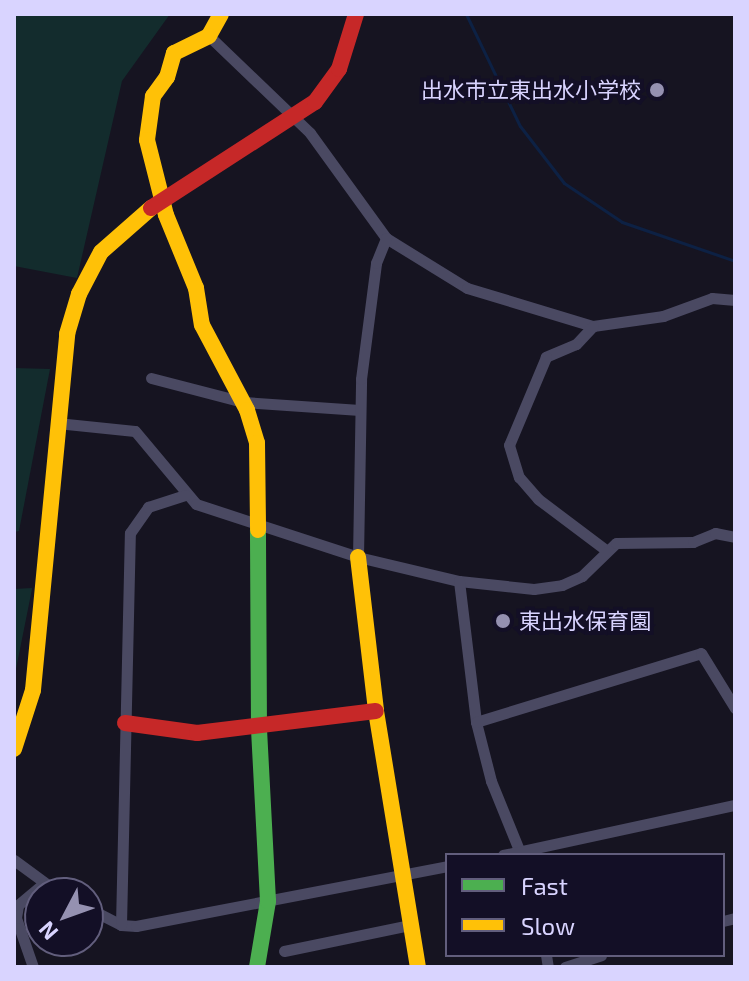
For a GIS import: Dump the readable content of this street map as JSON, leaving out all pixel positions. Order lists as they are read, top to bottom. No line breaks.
{"places":["出水市立東出水小学校","東出水保育園"],"legend":["Fast","Slow"],"north":"bottom left"}
